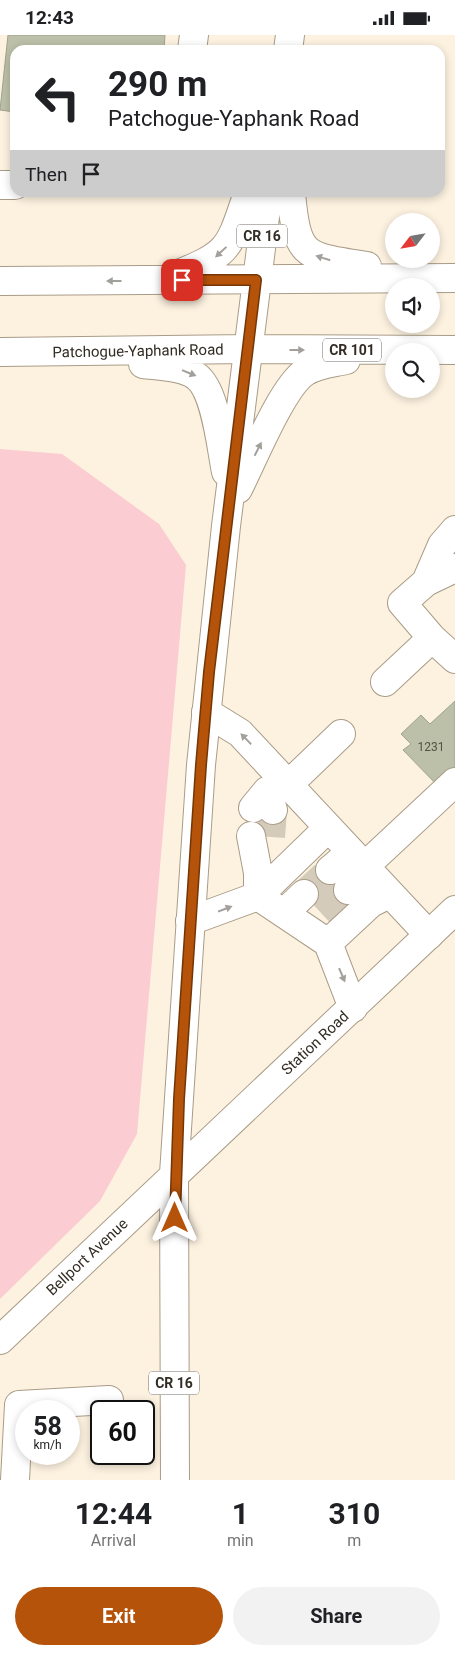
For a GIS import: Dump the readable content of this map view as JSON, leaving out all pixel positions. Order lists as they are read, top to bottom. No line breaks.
{"streets":{"main road":["CR 16","CR 101","Patchogue-Yaphank Road","Station Road","Bellport Avenue"]},"crossings":[["CR 16","Patchogue-Yaphank Road"],["CR 16","Station Road"],["CR 16","Bellport Avenue"],["Station Road","Bellport Avenue"]],"house_numbers":["1231"],"north":"bottom left","page":{"status":"12:43","turn":["290 m","Patchogue-Yaphank Road"],"then":"Then","speed":"58 km/h","limit":"60","eta":["12:44","Arrival","1","min","310","m"],"buttons":["Exit","Share"]}}
